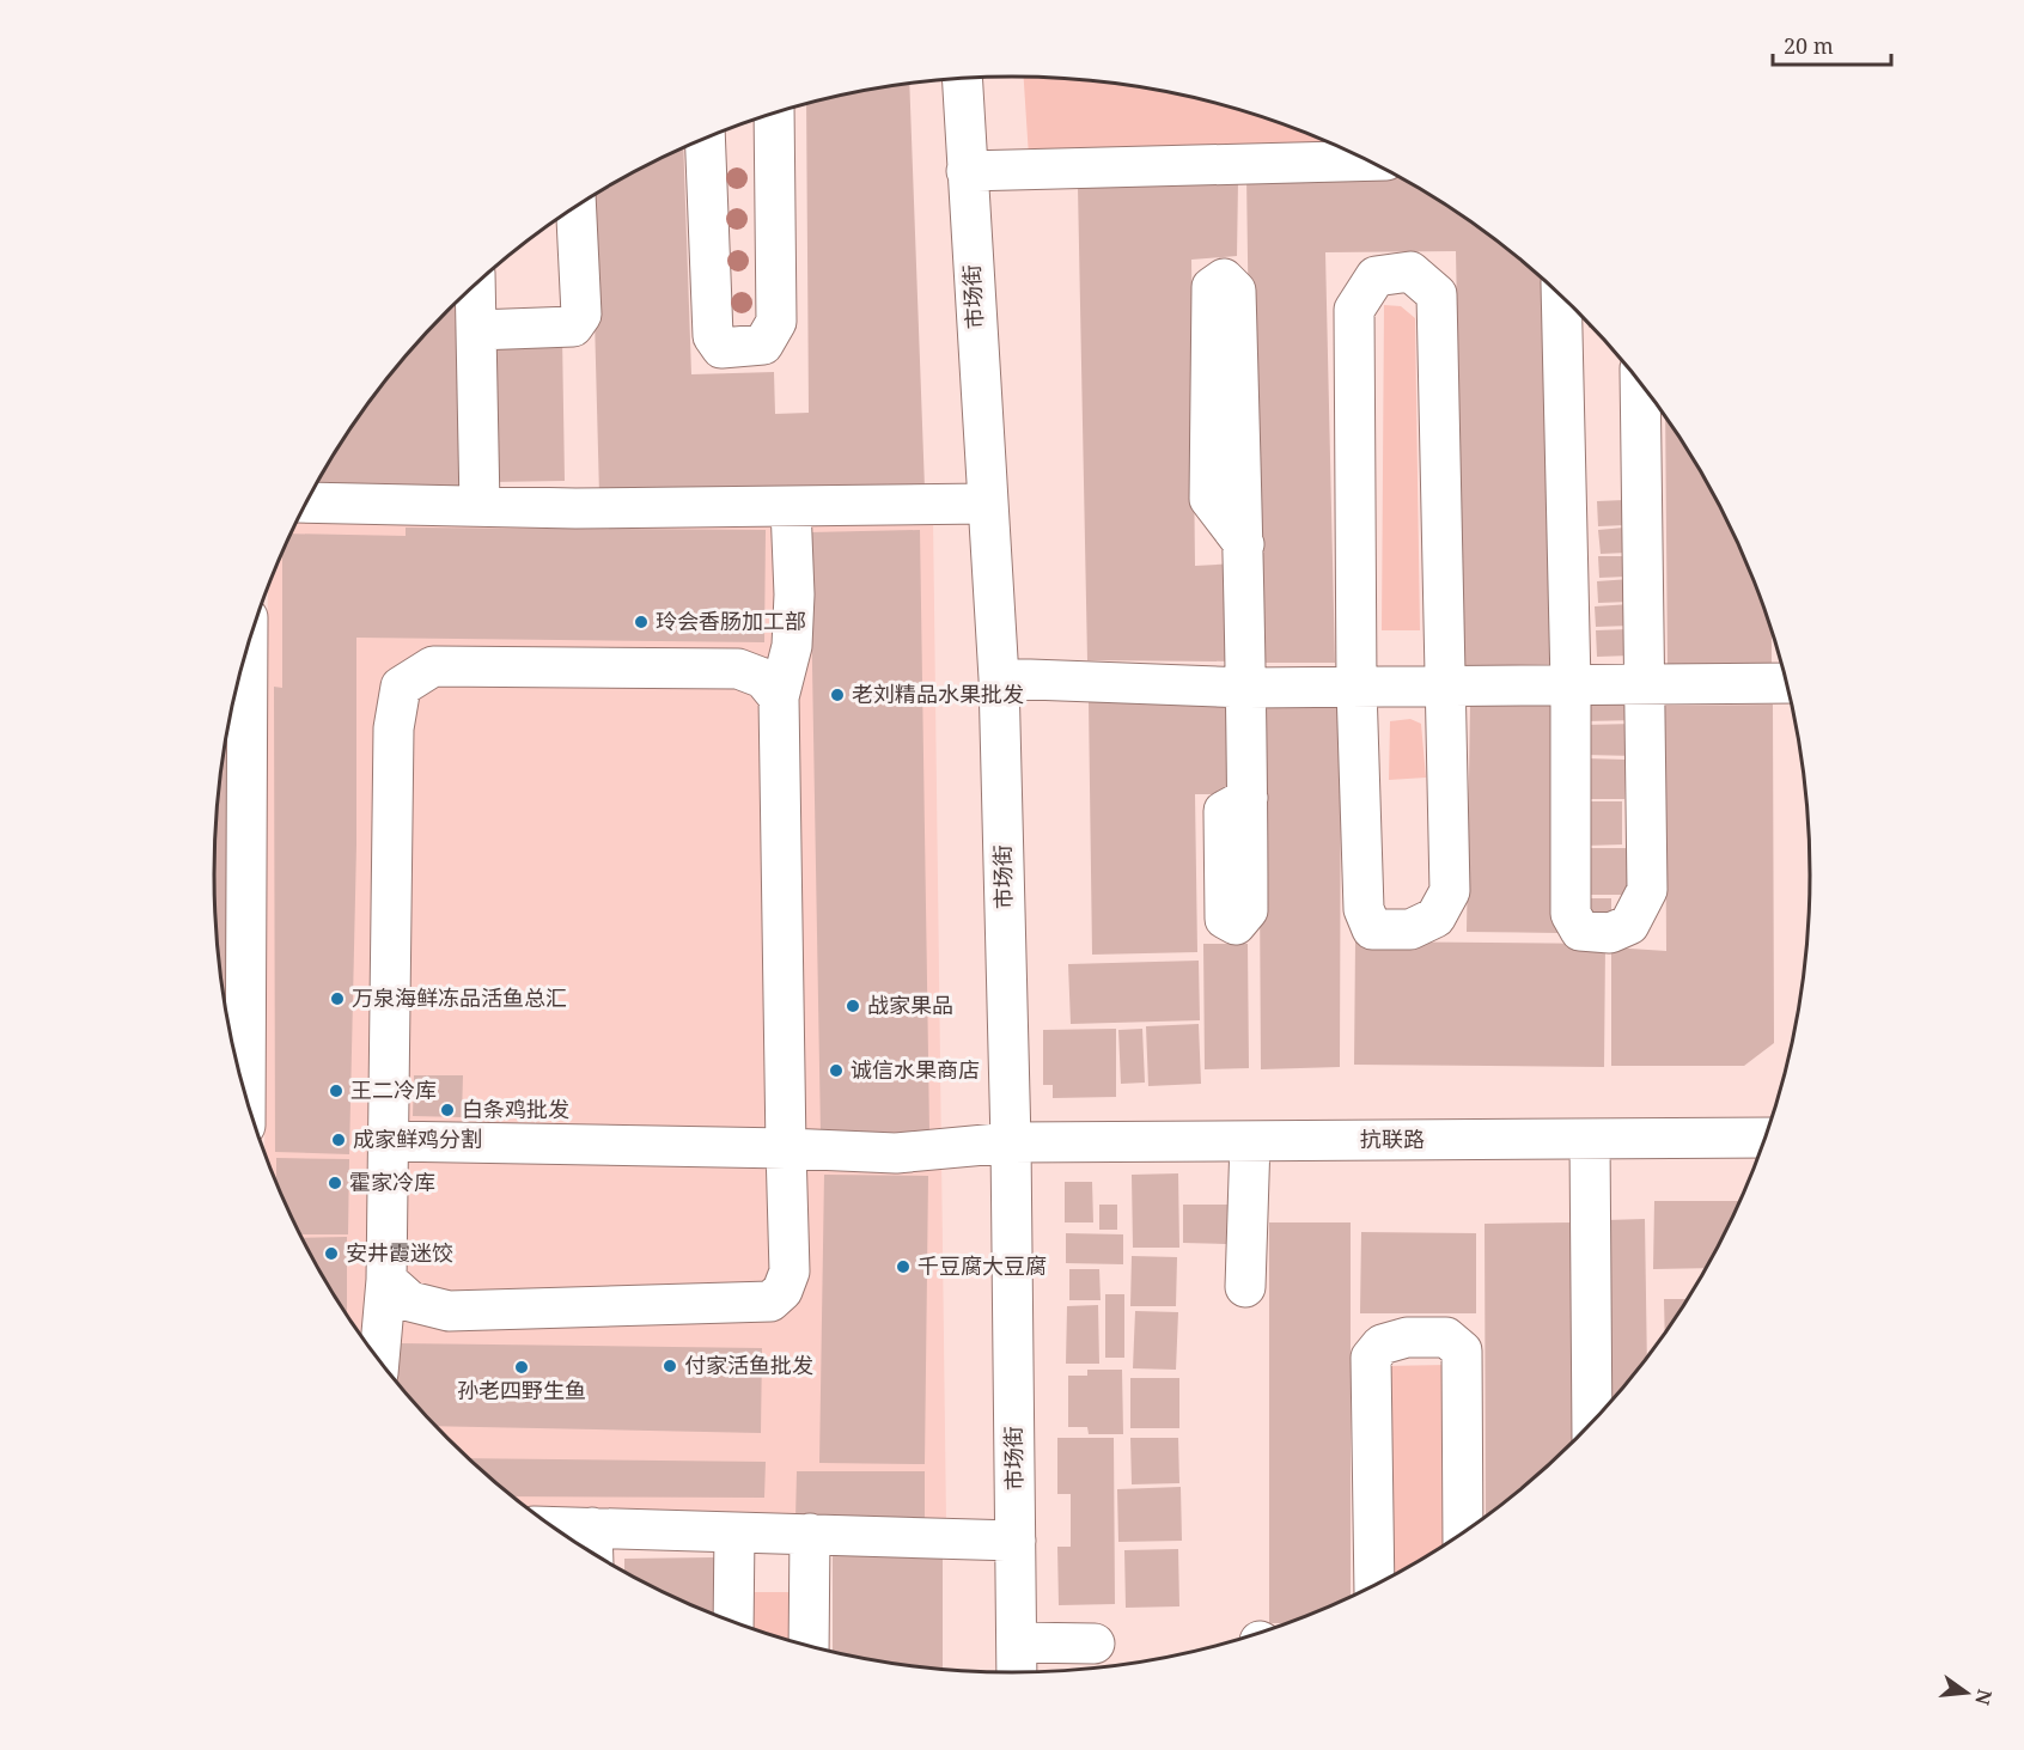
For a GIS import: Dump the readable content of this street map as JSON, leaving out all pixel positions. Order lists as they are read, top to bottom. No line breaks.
{"streets":{"street":["市场街","抗联路"]},"crossings":[["市场街","抗联路"]],"places":["玲会香肠加工部","老刘精品水果批发","万泉海鲜冻品活鱼总汇","战家果品","诚信水果商店","王二冷库","白条鸡批发","成家鲜鸡分割","霍家冷库","安井霞迷饺","千豆腐大豆腐","付家活鱼批发","孙老四野生鱼"],"scale_bar":"20 m","north":"right"}
